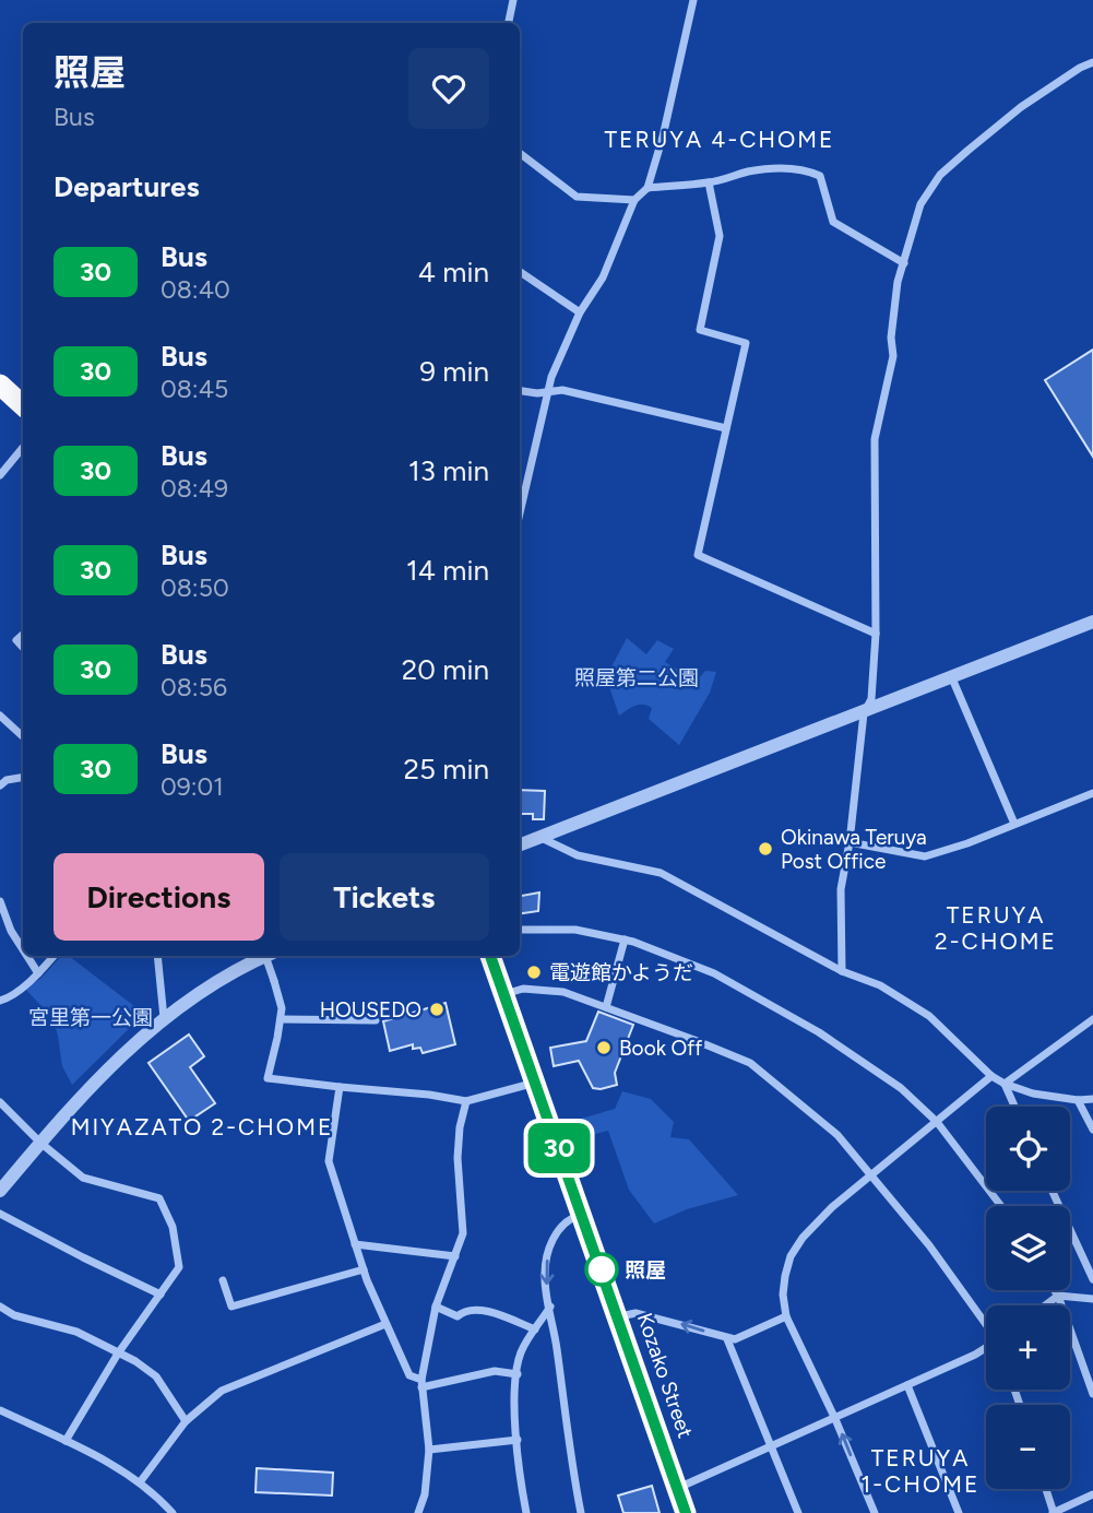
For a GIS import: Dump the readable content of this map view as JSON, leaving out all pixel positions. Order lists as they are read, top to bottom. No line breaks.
{"streets":{"highway":["Kozako Street"]},"districts":["TERUYA 4-CHOME","TERUYA 2-CHOME","MIYAZATO 2-CHOME","TERUYA 1-CHOME"],"parks":["照屋第二公園","宮里第一公園"],"places":["Okinawa Teruya Post Office","電遊館かようだ","HOUSEDO","Book Off","照屋"],"lines":["bus line 30"],"page":{"on_map":"30","heading":[["照屋","Bus"],"Departures"],"list":[{"mark":"30","name":"Bus","note":"08:40","value":"4 min"},{"mark":"30","name":"Bus","note":"08:45","value":"9 min"},{"mark":"30","name":"Bus","note":"08:49","value":"13 min"},{"mark":"30","name":"Bus","note":"08:50","value":"14 min"},{"mark":"30","name":"Bus","note":"08:56","value":"20 min"},{"mark":"30","name":"Bus","note":"09:01","value":"25 min"}],"buttons":["Directions","Tickets"],"map_buttons":["+","−"]}}
